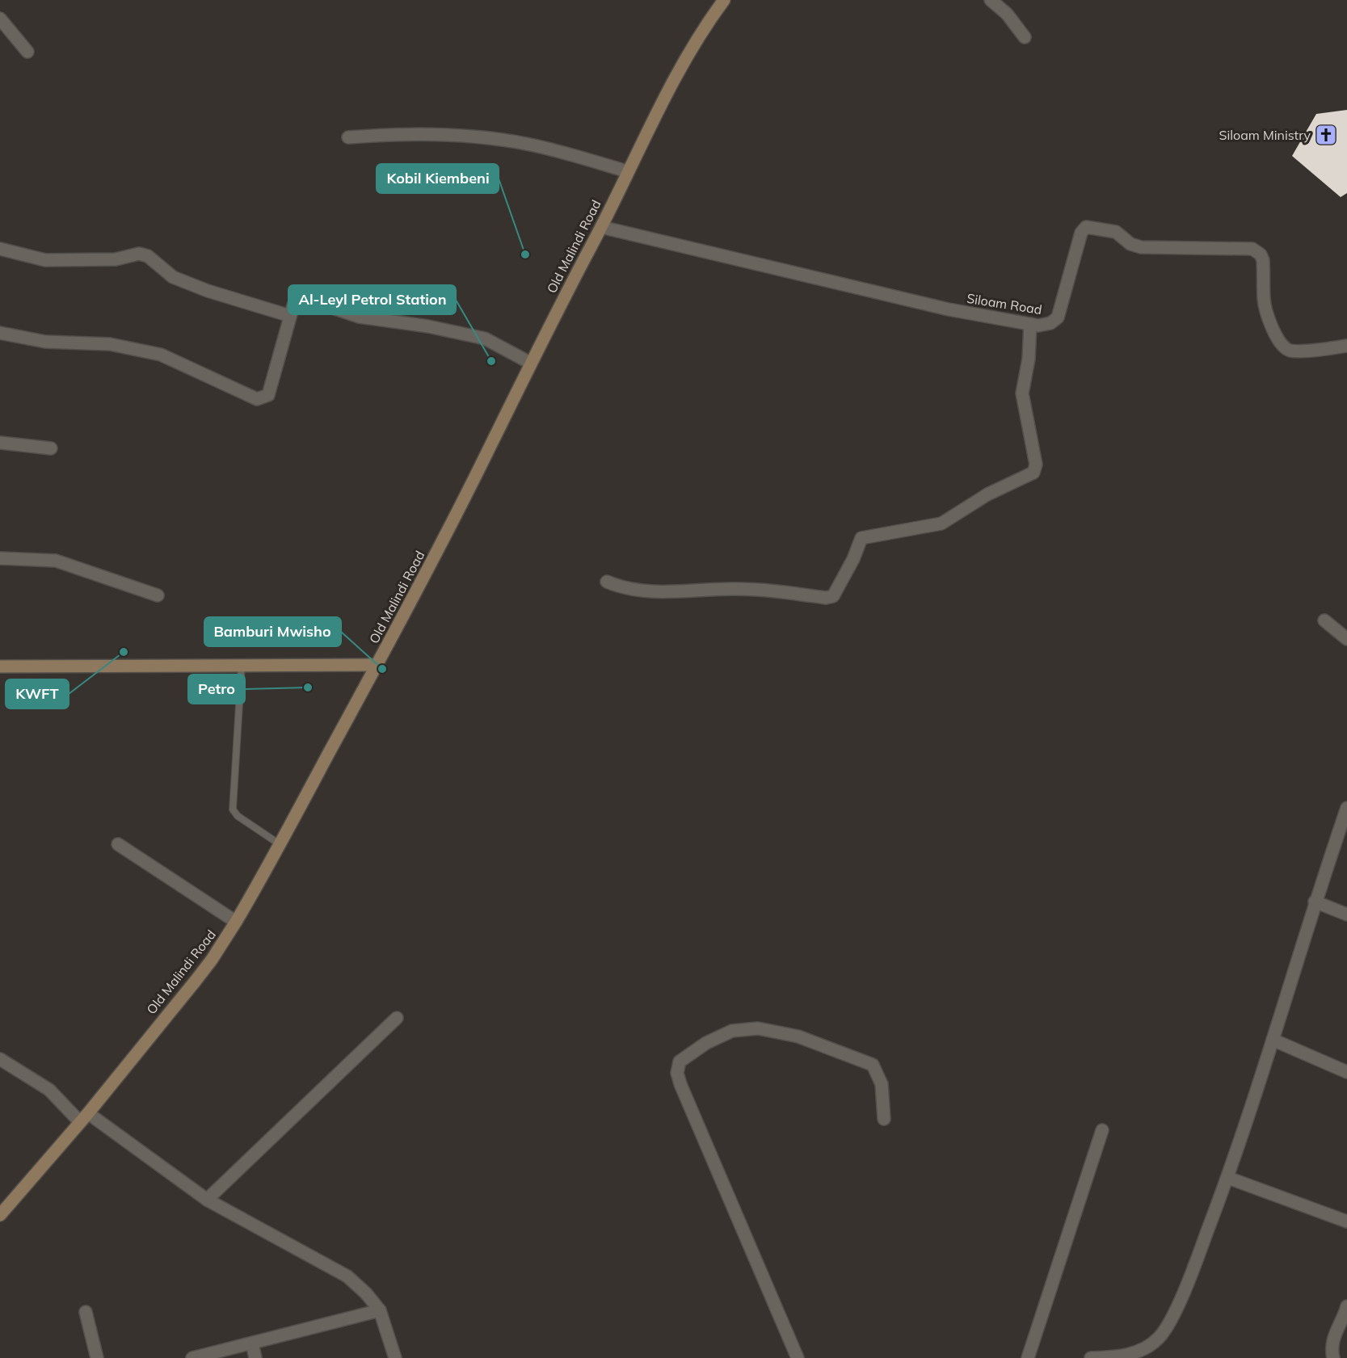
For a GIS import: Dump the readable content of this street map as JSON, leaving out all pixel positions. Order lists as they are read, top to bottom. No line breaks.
{"streets":{"main road":["Old Malindi Road"],"street":["Siloam Road"]},"crossings":[["Old Malindi Road","Siloam Road"]],"places":{"church":["Siloam Ministry"],"other":["Kobil Kiembeni","Al-Leyl Petrol Station","KWFT","Bamburi Mwisho","Petro"]}}
